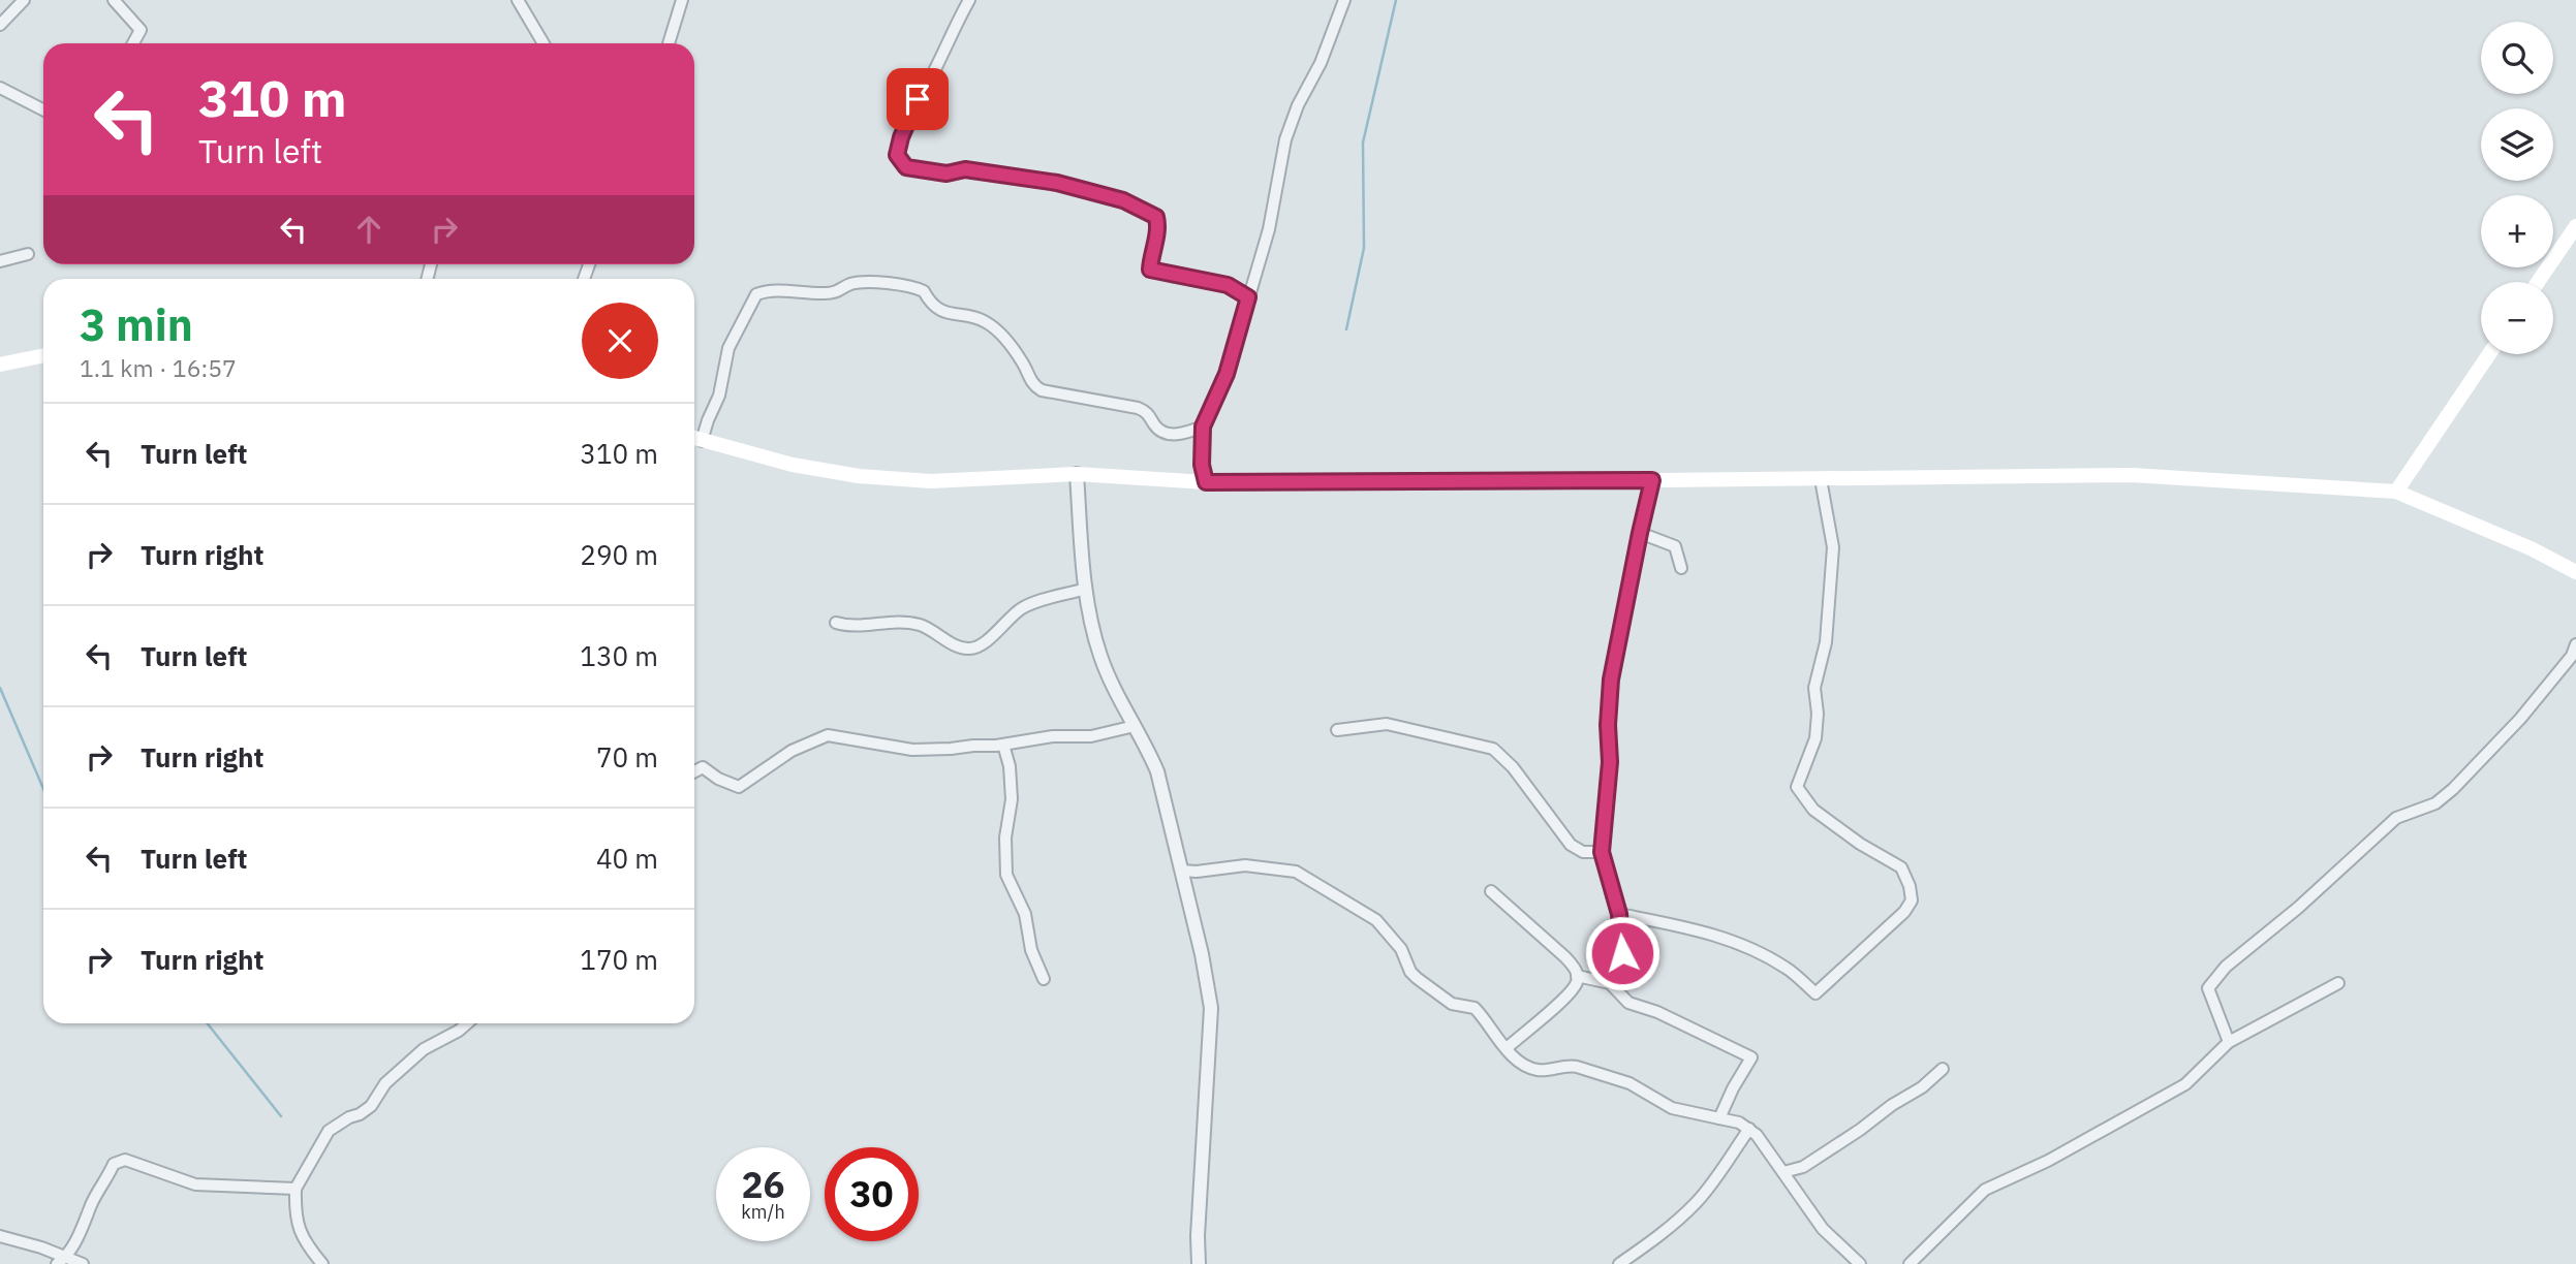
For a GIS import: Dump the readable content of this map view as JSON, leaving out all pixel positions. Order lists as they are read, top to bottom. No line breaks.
{"page":{"map_buttons":["+","−"],"turn":["310 m","Turn left"],"heading":["3 min","1.1 km · 16:57"],"list":[{"name":"Turn left","value":"310 m"},{"name":"Turn right","value":"290 m"},{"name":"Turn left","value":"130 m"},{"name":"Turn right","value":"70 m"},{"name":"Turn left","value":"40 m"},{"name":"Turn right","value":"170 m"}],"speed":"26 km/h","limit":"30"}}
